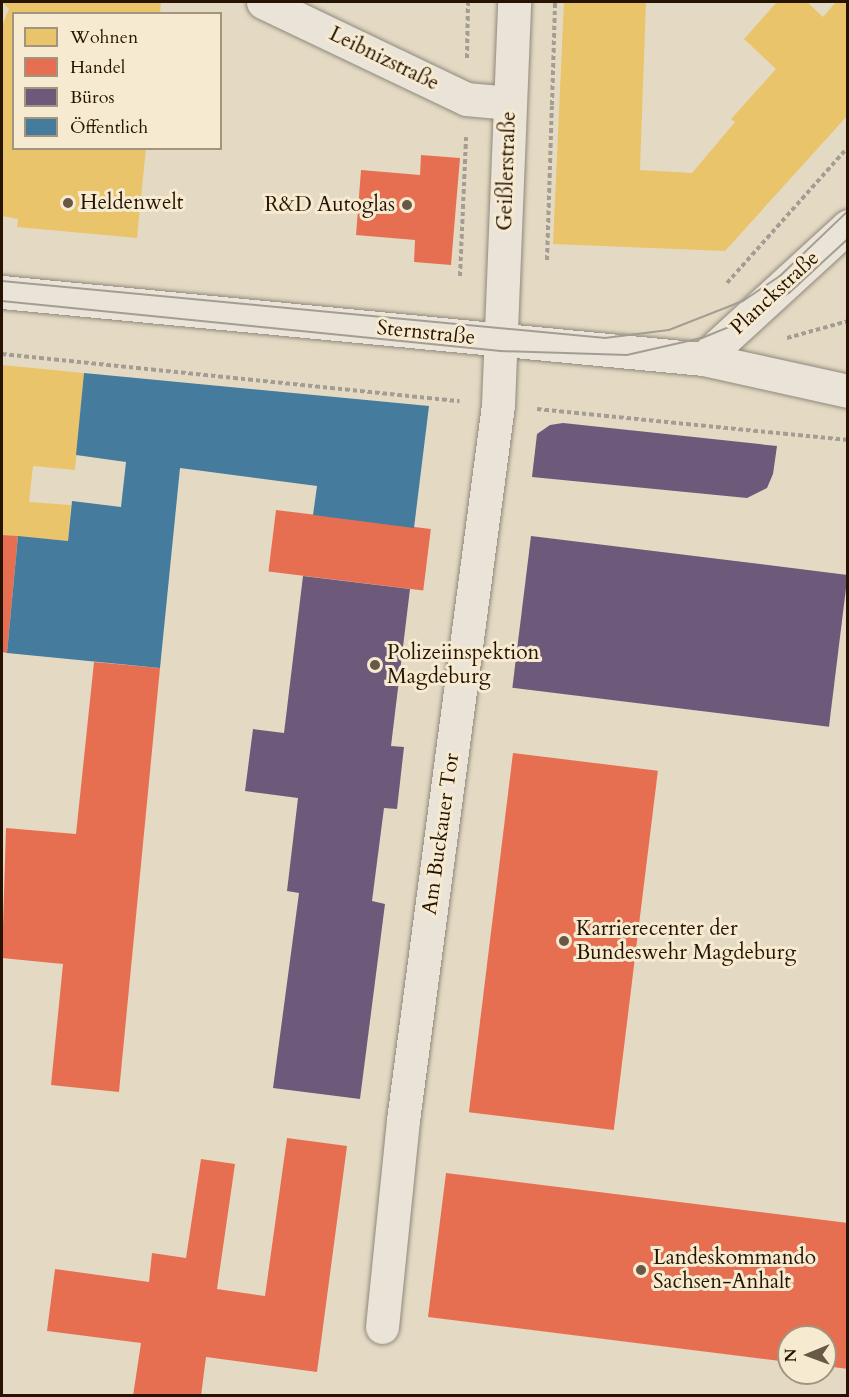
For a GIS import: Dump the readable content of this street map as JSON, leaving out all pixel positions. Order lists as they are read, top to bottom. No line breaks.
{"streets":{"street":["Leibnizstraße","Geißlerstraße","Planckstraße","Sternstraße","Am Buckauer Tor"]},"crossings":[["Leibnizstraße","Geißlerstraße"],["Geißlerstraße","Sternstraße"],["Geißlerstraße","Am Buckauer Tor"],["Planckstraße","Sternstraße"],["Sternstraße","Am Buckauer Tor"]],"places":["Heldenwelt","R&D Autoglas","Polizeiinspektion Magdeburg","Karrierecenter der Bundeswehr Magdeburg","Landeskommando Sachsen-Anhalt"],"legend":["Wohnen","Handel","Büros","Öffentlich"],"north":"left"}
